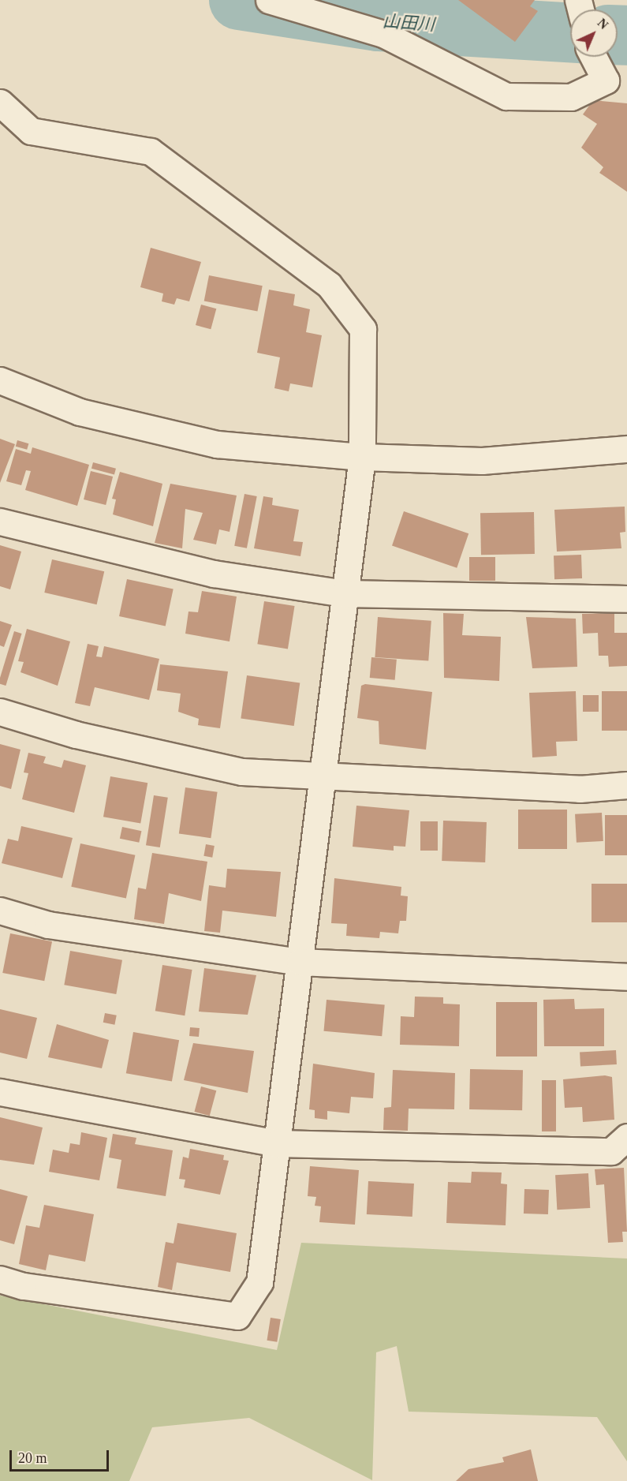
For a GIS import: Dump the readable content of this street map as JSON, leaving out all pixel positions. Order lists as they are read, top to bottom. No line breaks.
{"water":["山田川"],"scale_bar":"20 m","north":"top right"}
